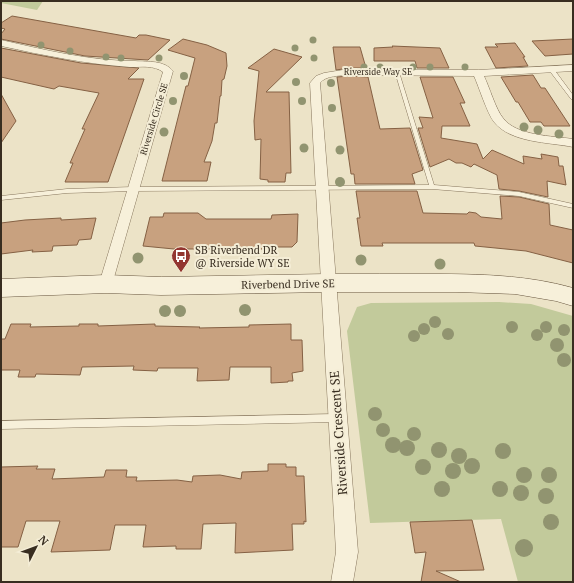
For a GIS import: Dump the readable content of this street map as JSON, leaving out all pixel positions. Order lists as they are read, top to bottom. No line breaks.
{"streets":{"street":["Riverside Way SE","Riverside Circle SE","Riverbend Drive SE","Riverside Crescent SE"]},"crossings":[["Riverside Way SE","Riverbend Drive SE"],["Riverside Way SE","Riverside Crescent SE"],["Riverside Circle SE","Riverbend Drive SE"],["Riverbend Drive SE","Riverside Crescent SE"]],"places":{"bus stop":["SB Riverbend DR @ Riverside WY SE"]},"north":"top right"}
